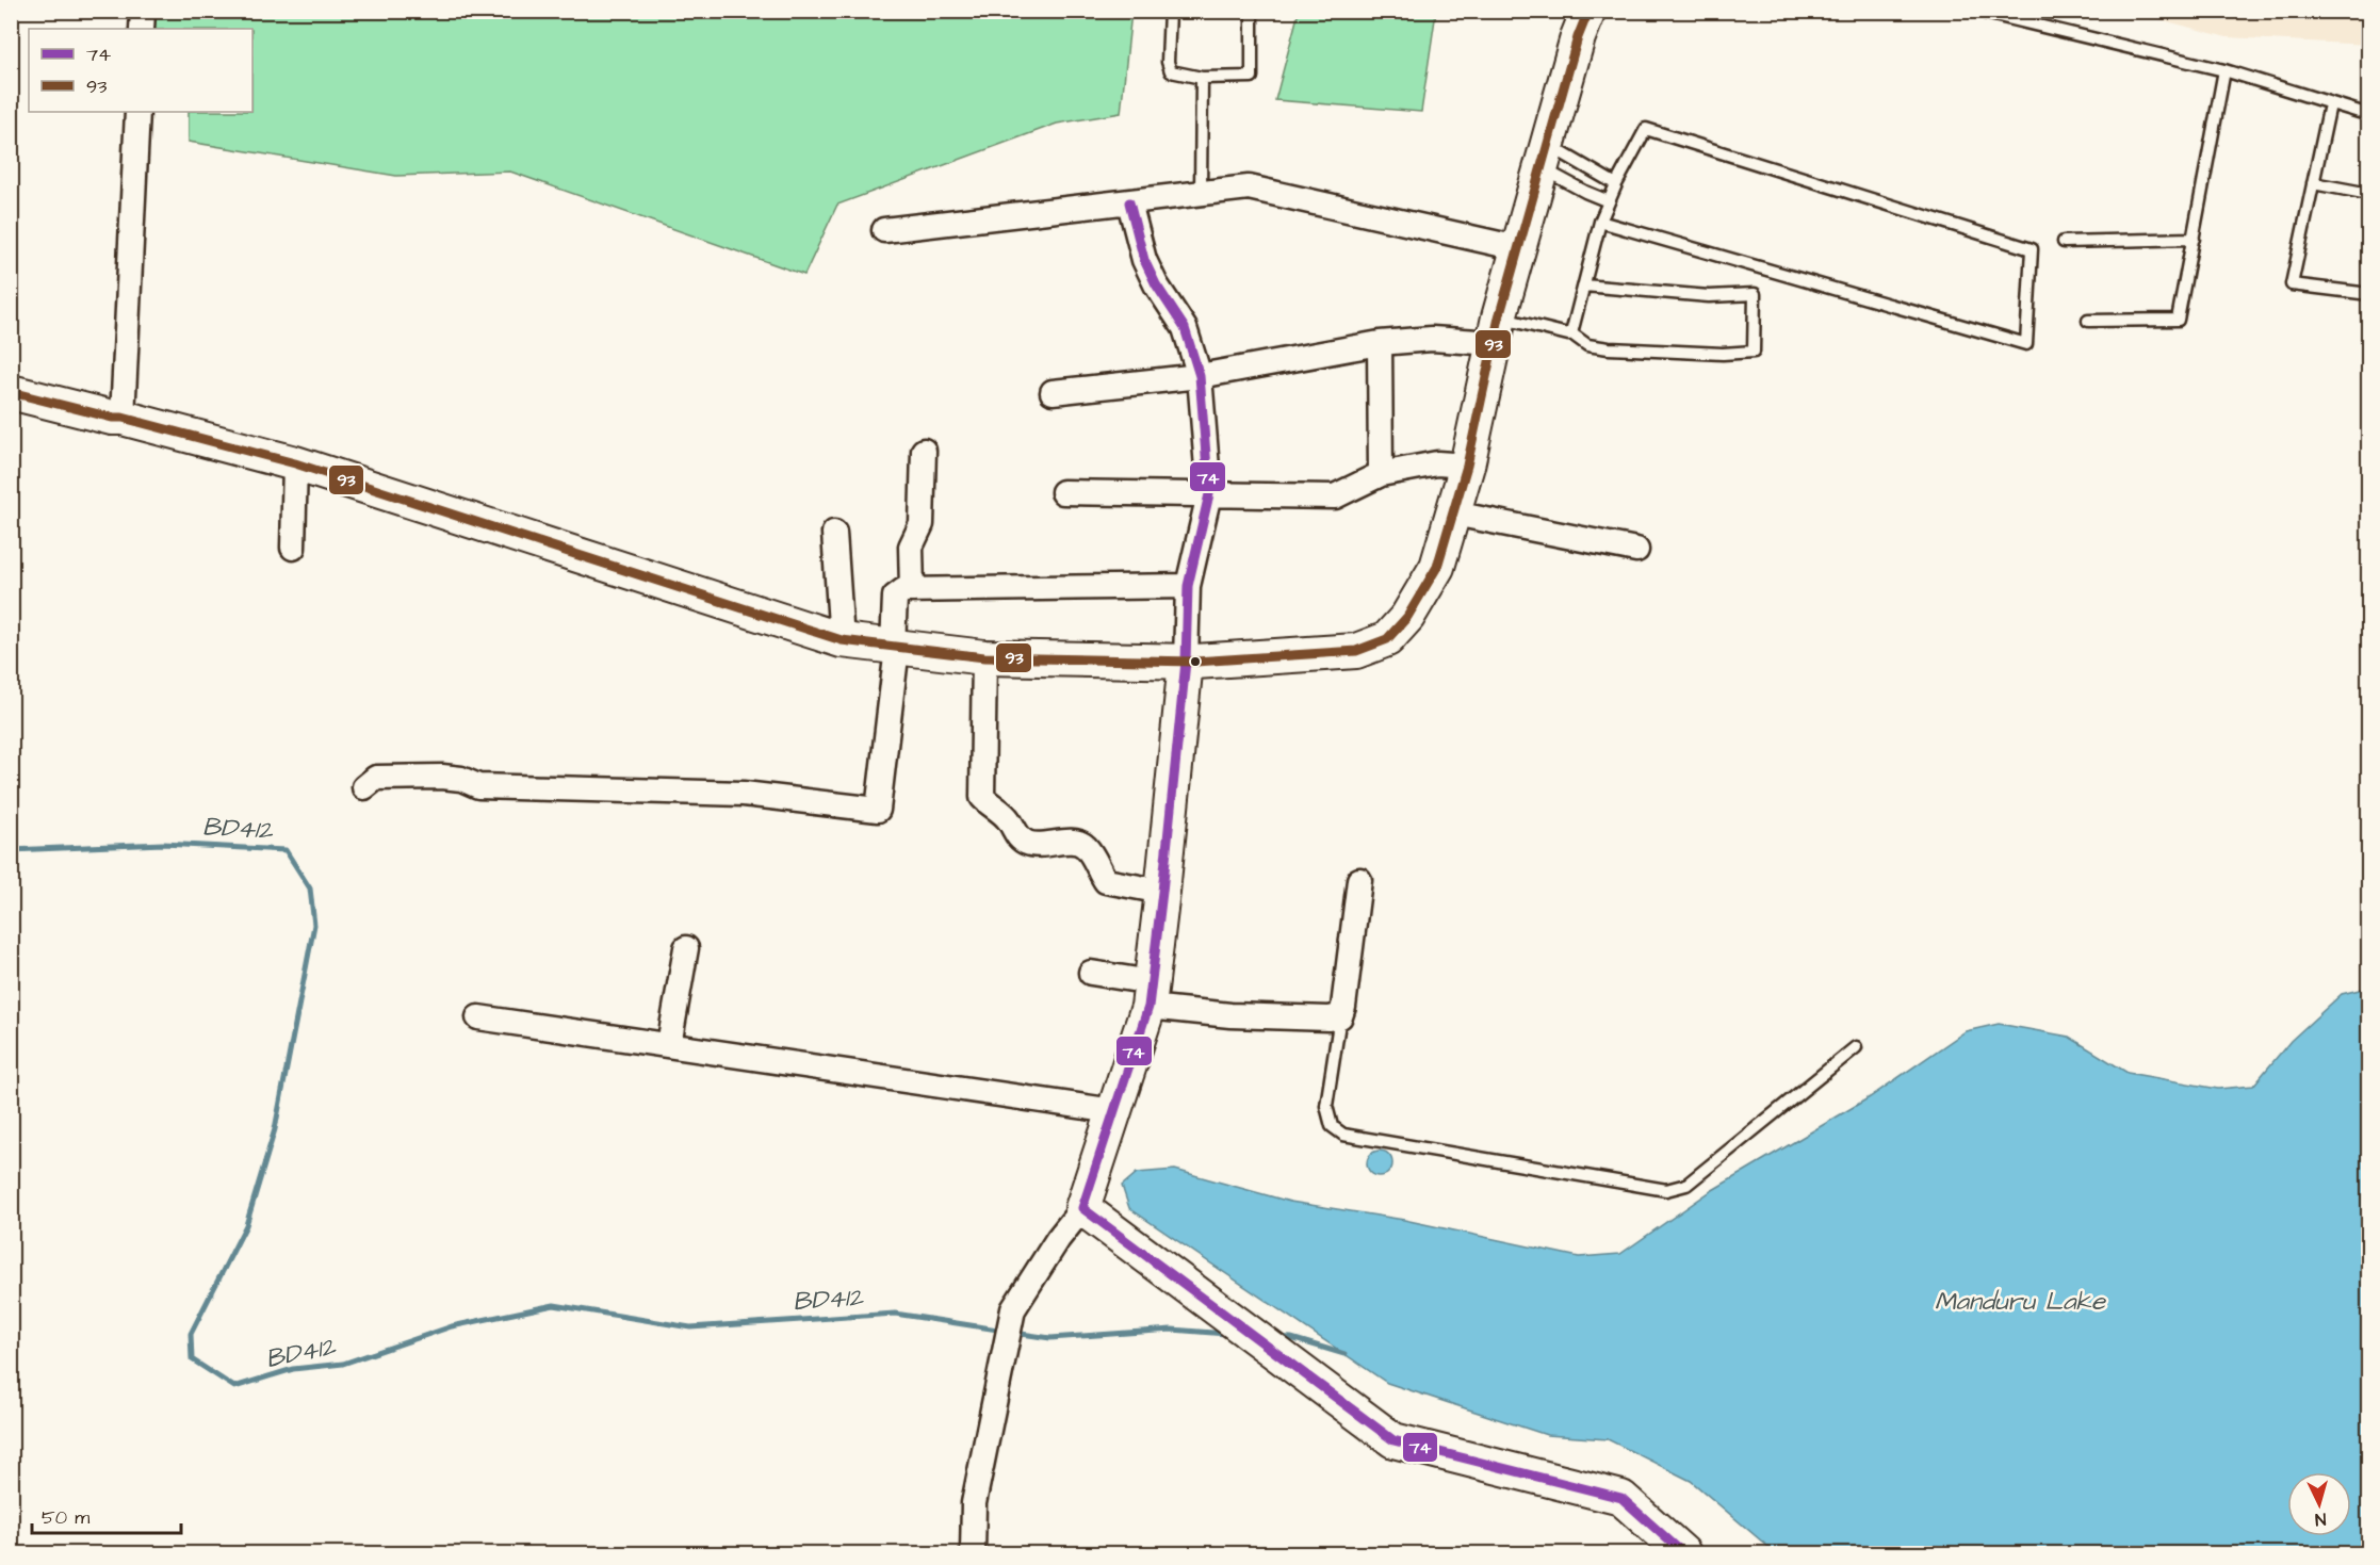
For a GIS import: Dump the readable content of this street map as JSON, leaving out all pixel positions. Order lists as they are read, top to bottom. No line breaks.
{"water":["BD412","Manduru Lake"],"lines":["transit line 93","transit line 74"],"legend":["74","93"],"scale_bar":"50 m","north":"bottom"}
